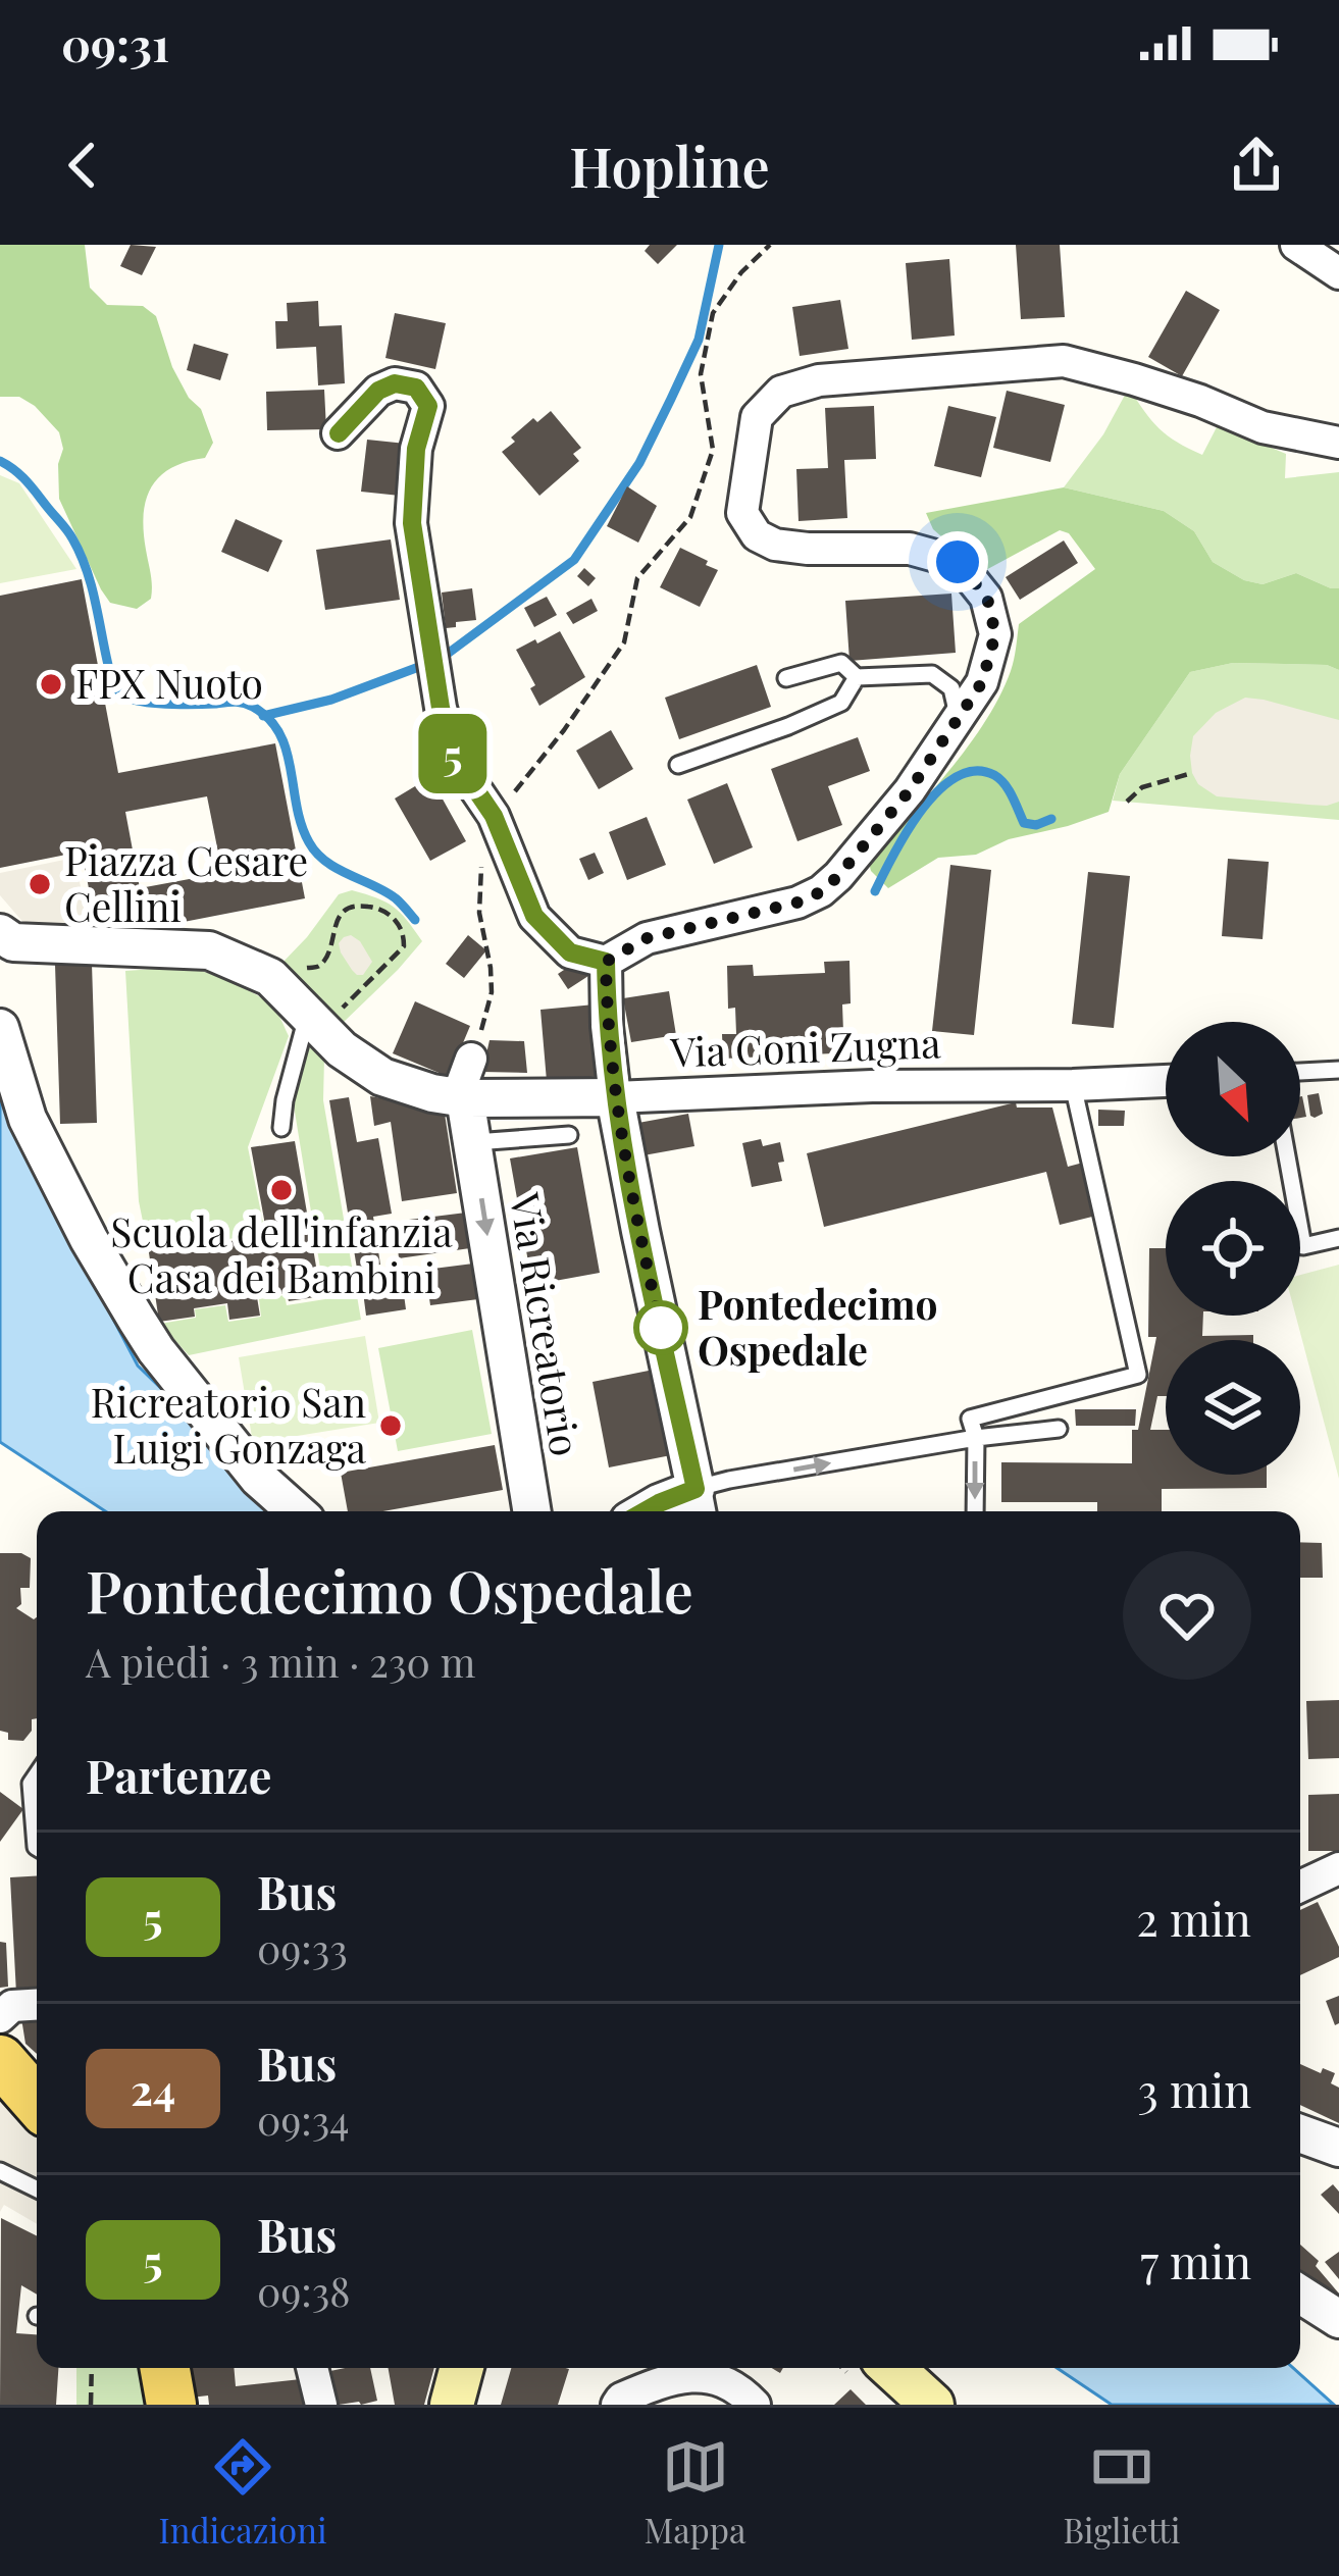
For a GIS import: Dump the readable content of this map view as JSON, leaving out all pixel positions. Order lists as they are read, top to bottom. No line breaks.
{"streets":{"street":["Via Coni Zugna","Via Ricreatorio"]},"crossings":[["Via Coni Zugna","Via Ricreatorio"]],"places":["FPX Nuoto","Piazza Cesare Cellini","Scuola dell'infanzia Casa dei Bambini","Pontedecimo Ospedale","Ricreatorio San Luigi Gonzaga"],"lines":["bus line 5"],"north":"bottom right","page":{"status":"09:31","header":"Hopline","on_map":"5","heading":[["Pontedecimo Ospedale","A piedi · 3 min · 230 m"],"Partenze"],"list":[{"mark":"5","name":"Bus","note":"09:33","value":"2 min"},{"mark":"24","name":"Bus","note":"09:34","value":"3 min"},{"mark":"5","name":"Bus","note":"09:38","value":"7 min"}],"tabs":["Indicazioni","Mappa","Biglietti"]}}
